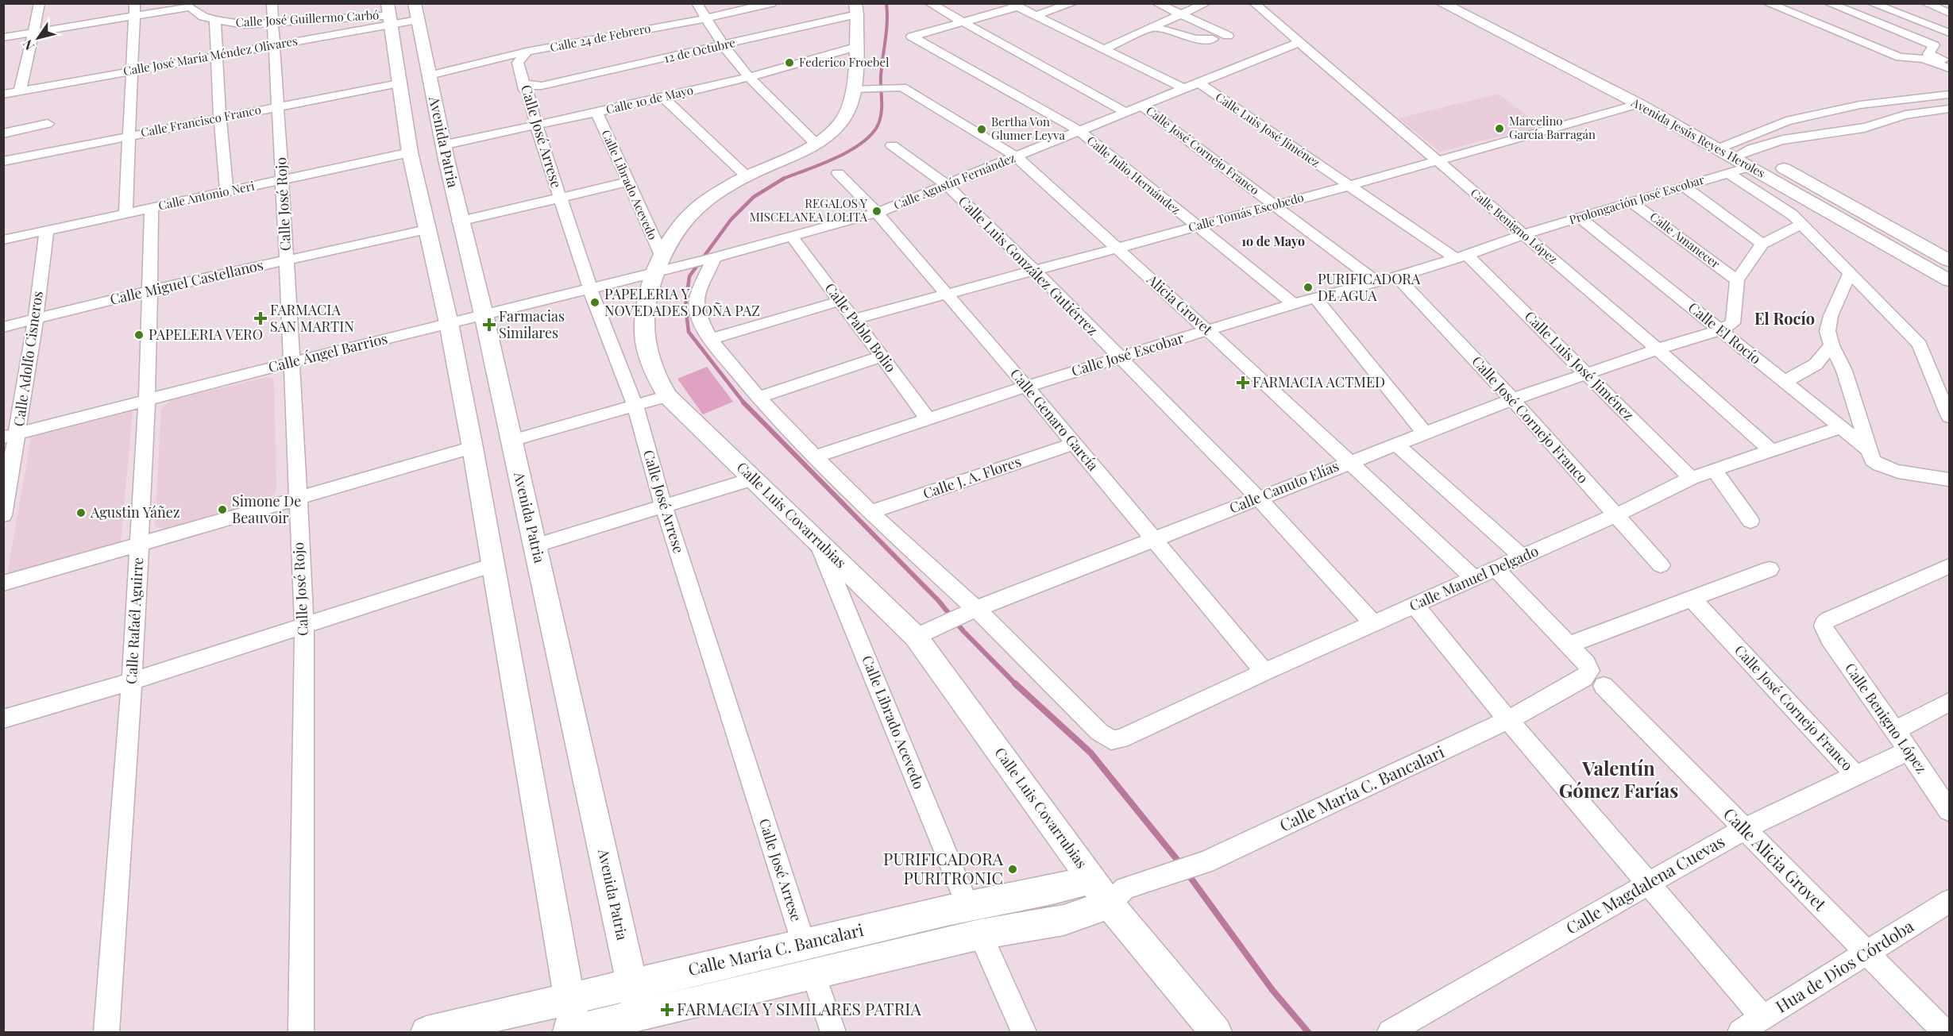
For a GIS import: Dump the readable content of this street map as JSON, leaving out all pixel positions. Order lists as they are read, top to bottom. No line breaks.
{"streets":{"street":["Calle José Guillermo Carbó","Calle 24 de Febrero","12 de Octubre","Calle José María Méndez Olivares","Calle 10 de Mayo","Calle Francisco Franco","Calle Luis José Jiménez","Calle José Arrese","Avenida Jesús Reyes Heroles","Avenida Patria","Calle José Cornejo Franco","Calle Julio Hernández","Calle Agustín Fernández","Calle Librado Acevedo","Calle Antonio Neri","Prolongación José Escobar","Calle José Rojo","Calle Tomás Escobedo","Calle Benigno López","Calle Amanecer","Calle Luis González Gutiérrez","Calle Miguel Castellanos","Alicia Grovet","Calle Pablo Bolio","Calle El Rocío","Calle Ángel Barrios","Calle José Escobar","Calle Adolfo Cisneros","Calle Genaro García","Calle J. A. Flores","Calle Canuto Elías","Calle Luis Covarrubias","Calle Manuel Delgado","Calle Rafaél Aguirre","Calle María C. Bancalari","Calle Alicia Grovet","Calle Magdalena Cuevas","Hua de Dios Córdoba"]},"crossings":[["Calle José Guillermo Carbó","Calle José María Méndez Olivares"],["Calle José Guillermo Carbó","Calle José Rojo"],["Calle 24 de Febrero","Avenida Patria"],["12 de Octubre","Calle José Arrese"],["12 de Octubre","Calle Luis Covarrubias"],["Calle José María Méndez Olivares","Avenida Patria"],["Calle José María Méndez Olivares","Calle José Rojo"],["Calle 10 de Mayo","Calle José Arrese"],["Calle 10 de Mayo","Avenida Patria"],["Calle 10 de Mayo","Calle Librado Acevedo"],["Calle 10 de Mayo","Calle Luis Covarrubias"],["Calle Francisco Franco","Calle José Rojo"],["Calle Luis José Jiménez","Calle Agustín Fernández"],["Calle Luis José Jiménez","Calle Tomás Escobedo"],["Calle Luis José Jiménez","Calle José Escobar"],["Calle Luis José Jiménez","Calle Canuto Elías"],["Calle Luis José Jiménez","Calle Manuel Delgado"],["Calle José Arrese","Calle Ángel Barrios"],["Calle José Arrese","Calle María C. Bancalari"],["Avenida Jesús Reyes Heroles","Prolongación José Escobar"],["Avenida Jesús Reyes Heroles","Calle Tomás Escobedo"],["Avenida Patria","Calle Ángel Barrios"],["Avenida Patria","Calle María C. Bancalari"],["Calle José Cornejo Franco","Calle Julio Hernández"],["Calle José Cornejo Franco","Calle Agustín Fernández"],["Calle José Cornejo Franco","Calle Tomás Escobedo"],["Calle José Cornejo Franco","Calle José Escobar"],["Calle José Cornejo Franco","Calle Canuto Elías"],["Calle José Cornejo Franco","Calle Manuel Delgado"],["Calle José Cornejo Franco","Calle Magdalena Cuevas"],["Calle Julio Hernández","Calle Agustín Fernández"],["Calle Julio Hernández","Calle Tomás Escobedo"],["Calle Julio Hernández","Calle José Escobar"],["Calle Agustín Fernández","Calle Librado Acevedo"],["Calle Agustín Fernández","Calle Benigno López"],["Calle Agustín Fernández","Calle Luis González Gutiérrez"],["Calle Agustín Fernández","Alicia Grovet"],["Calle Agustín Fernández","Calle Pablo Bolio"],["Calle Agustín Fernández","Calle Ángel Barrios"],["Calle Agustín Fernández","Calle Genaro García"],["Calle Agustín Fernández","Calle Luis Covarrubias"],["Calle Librado Acevedo","Calle Ángel Barrios"],["Calle Librado Acevedo","Calle Luis Covarrubias"],["Calle Librado Acevedo","Calle María C. Bancalari"],["Calle Antonio Neri","Calle José Rojo"],["Calle Antonio Neri","Calle Adolfo Cisneros"],["Calle Antonio Neri","Calle Rafaél Aguirre"],["Prolongación José Escobar","Calle Benigno López"],["Prolongación José Escobar","Calle Amanecer"],["Prolongación José Escobar","Calle El Rocío"],["Prolongación José Escobar","Calle José Escobar"],["Calle José Rojo","Calle Miguel Castellanos"],["Calle José Rojo","Calle Ángel Barrios"],["Calle Tomás Escobedo","Calle Benigno López"],["Calle Tomás Escobedo","Calle Luis González Gutiérrez"],["Calle Tomás Escobedo","Alicia Grovet"],["Calle Tomás Escobedo","Calle Pablo Bolio"],["Calle Tomás Escobedo","Calle Genaro García"],["Calle Benigno López","Calle José Escobar"],["Calle Benigno López","Calle Canuto Elías"],["Calle Benigno López","Calle Manuel Delgado"],["Calle Benigno López","Calle Magdalena Cuevas"],["Calle Luis González Gutiérrez","Calle José Escobar"],["Calle Luis González Gutiérrez","Calle Canuto Elías"],["Calle Luis González Gutiérrez","Calle Manuel Delgado"],["Calle Miguel Castellanos","Calle Adolfo Cisneros"],["Calle Miguel Castellanos","Calle Rafaél Aguirre"],["Alicia Grovet","Calle José Escobar"],["Alicia Grovet","Calle Canuto Elías"],["Alicia Grovet","Calle Luis Covarrubias"],["Alicia Grovet","Calle Manuel Delgado"],["Calle Pablo Bolio","Calle José Escobar"],["Calle El Rocío","Calle Canuto Elías"],["Calle El Rocío","Calle Manuel Delgado"],["Calle Ángel Barrios","Calle Adolfo Cisneros"],["Calle Ángel Barrios","Calle Luis Covarrubias"],["Calle Ángel Barrios","Calle Rafaél Aguirre"],["Calle José Escobar","Calle Genaro García"],["Calle Genaro García","Calle J. A. Flores"],["Calle Genaro García","Calle Canuto Elías"],["Calle Genaro García","Calle Manuel Delgado"],["Calle Canuto Elías","Calle Luis Covarrubias"],["Calle Canuto Elías","Calle Manuel Delgado"],["Calle Luis Covarrubias","Calle María C. Bancalari"],["Calle Manuel Delgado","Calle Alicia Grovet"],["Calle María C. Bancalari","Calle Alicia Grovet"],["Calle Alicia Grovet","Calle Magdalena Cuevas"],["Calle Alicia Grovet","Hua de Dios Córdoba"]],"districts":["1o de Mayo","El Rocío","Valentín Gómez Farías"],"places":{"other":["Federico Froebel","Marcelino García Barragán","Bertha Von Glumer Leyva","REGALOS Y MISCELANEA LOLITA","PURIFICADORA DE AGUA","PAPELERIA Y NOVEDADES DOÑA PAZ","PAPELERIA VERO","Simone De Beauvoir","Agustin Yáñez","PURIFICADORA PURITRONIC"],"health":["FARMACIA SAN MARTIN","Farmacias Similares","FARMACIA ACTMED","FARMACIA Y SIMILARES PATRIA"]},"north":"bottom left"}
